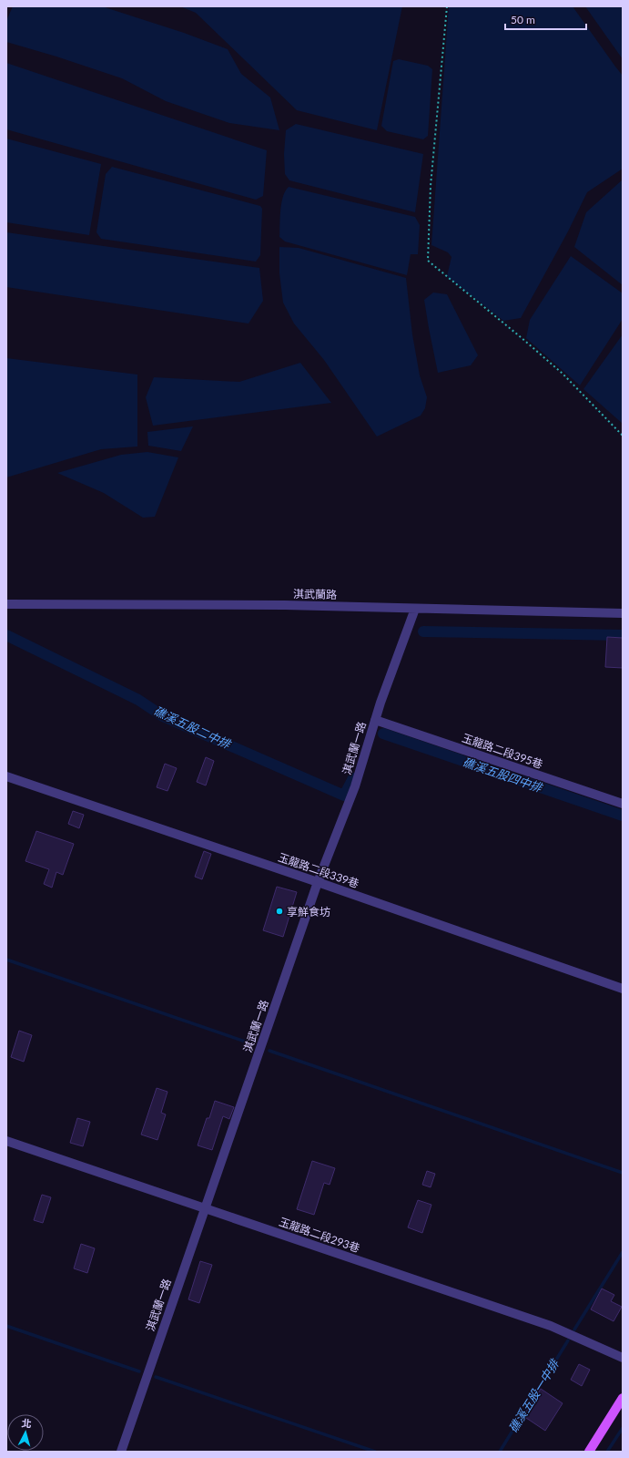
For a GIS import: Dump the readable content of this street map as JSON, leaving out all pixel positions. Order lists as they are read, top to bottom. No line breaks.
{"streets":{"street":["淇武蘭路","淇武蘭一路","玉龍路二段395巷","玉龍路二段339巷","玉龍路二段293巷"]},"crossings":[["淇武蘭路","淇武蘭一路"],["淇武蘭一路","玉龍路二段395巷"],["淇武蘭一路","玉龍路二段339巷"],["淇武蘭一路","玉龍路二段293巷"]],"water":["礁溪五股二中排","礁溪五股四中排","礁溪五股一中排"],"places":["享鮮食坊"],"scale_bar":"50 m","north":"top"}
